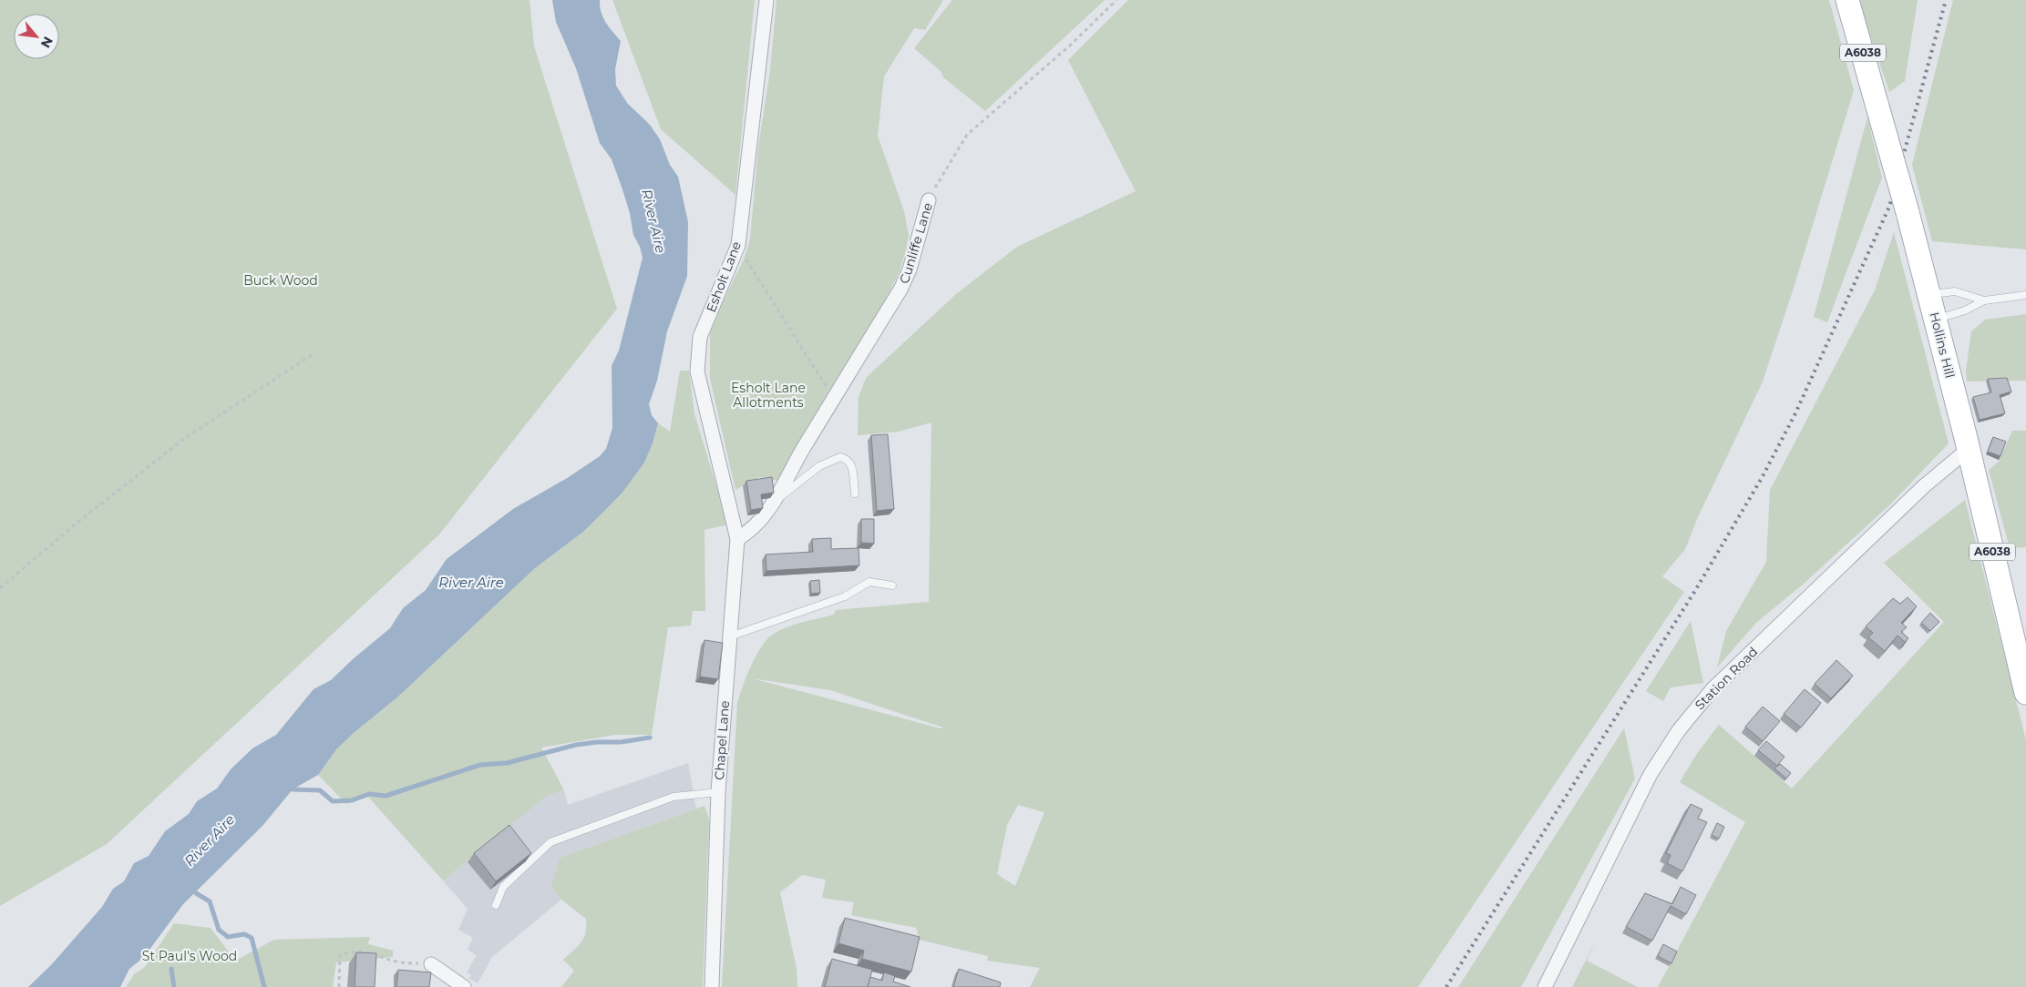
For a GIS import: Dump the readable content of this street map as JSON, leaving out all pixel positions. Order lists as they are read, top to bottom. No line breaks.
{"streets":{"main road":["A6038","Hollins Hill"],"street":["Cunliffe Lane","Esholt Lane","Station Road","Chapel Lane"]},"crossings":[["Cunliffe Lane","Chapel Lane"],["Esholt Lane","Chapel Lane"],["Hollins Hill","Station Road"]],"water":["River Aire"],"parks":["Buck Wood","Esholt Lane Allotments","St Paul's Wood"],"north":"bottom right"}
